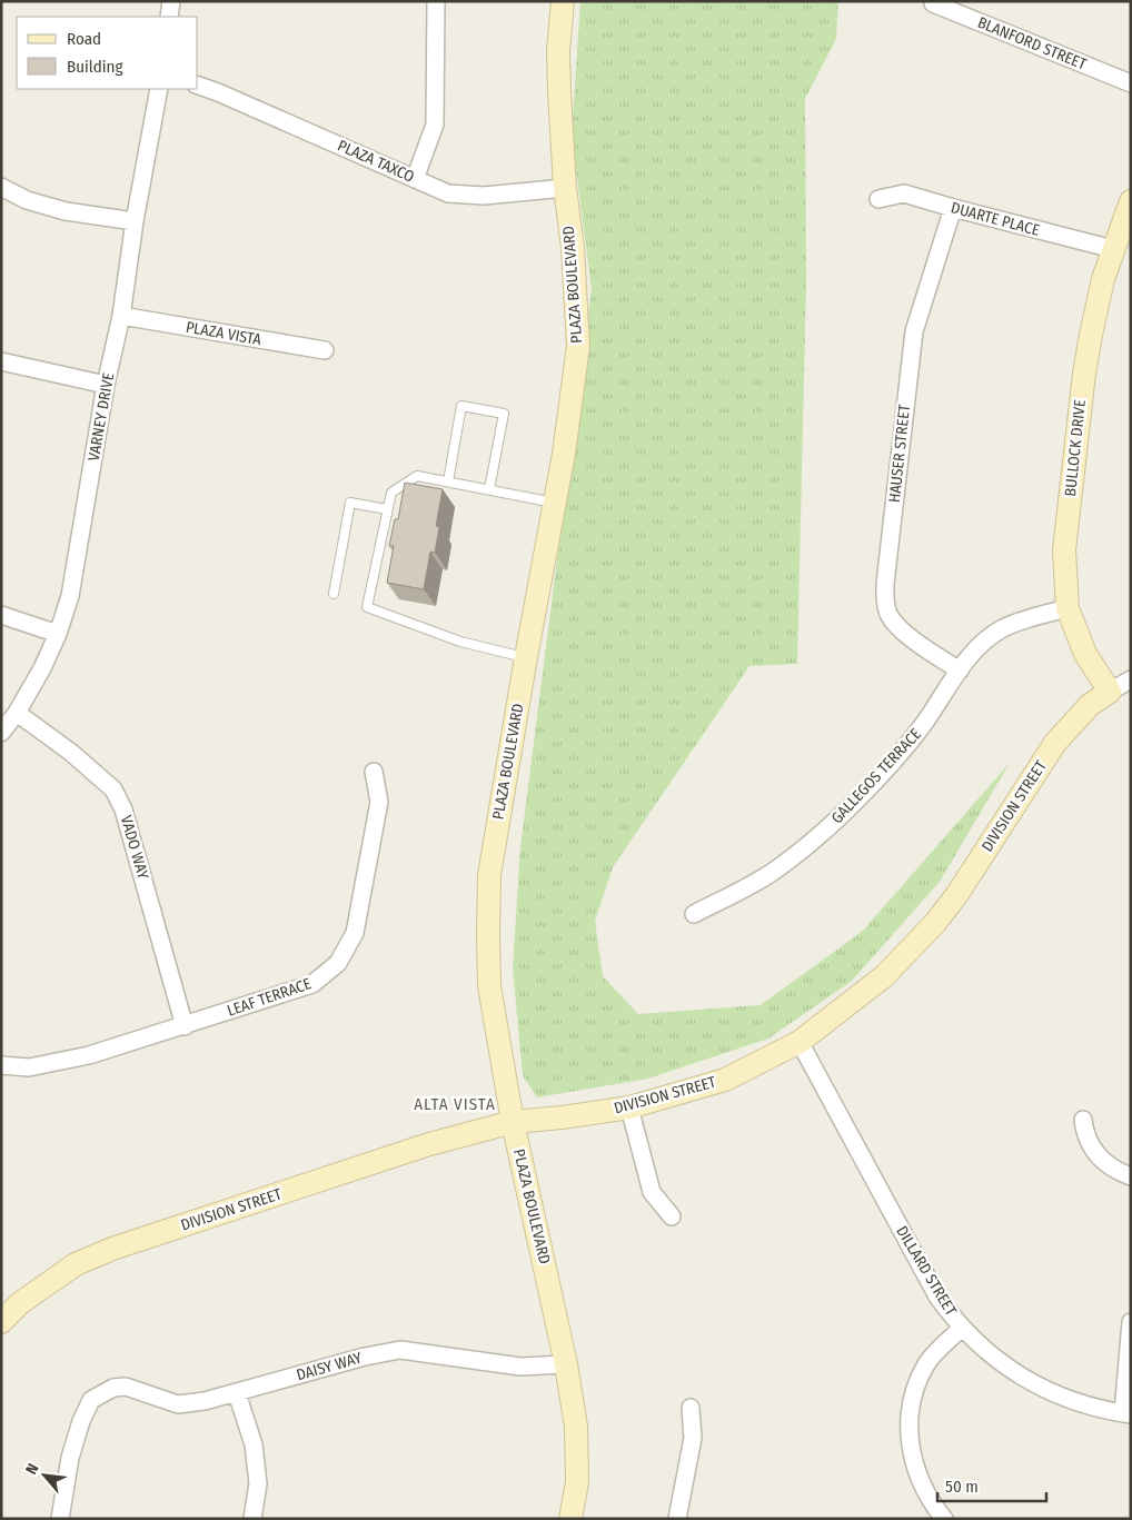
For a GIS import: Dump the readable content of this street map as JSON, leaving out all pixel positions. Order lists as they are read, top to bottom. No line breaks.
{"streets":{"main road":["PLAZA BOULEVARD","BULLOCK DRIVE","DIVISION STREET"],"street":["BLANFORD STREET","PLAZA TAXCO","DUARTE PLACE","PLAZA VISTA","VARNEY DRIVE","HAUSER STREET","GALLEGOS TERRACE","VADO WAY","LEAF TERRACE","DILLARD STREET","DAISY WAY"]},"crossings":[["PLAZA TAXCO","PLAZA BOULEVARD"],["DUARTE PLACE","BULLOCK DRIVE"],["DUARTE PLACE","HAUSER STREET"],["PLAZA BOULEVARD","DIVISION STREET"],["PLAZA BOULEVARD","DAISY WAY"],["PLAZA VISTA","VARNEY DRIVE"],["VARNEY DRIVE","VADO WAY"],["BULLOCK DRIVE","GALLEGOS TERRACE"],["BULLOCK DRIVE","DIVISION STREET"],["HAUSER STREET","GALLEGOS TERRACE"],["DIVISION STREET","DILLARD STREET"],["VADO WAY","LEAF TERRACE"]],"districts":["ALTA VISTA"],"legend":["Road","Building"],"scale_bar":"50 m","north":"top left"}
